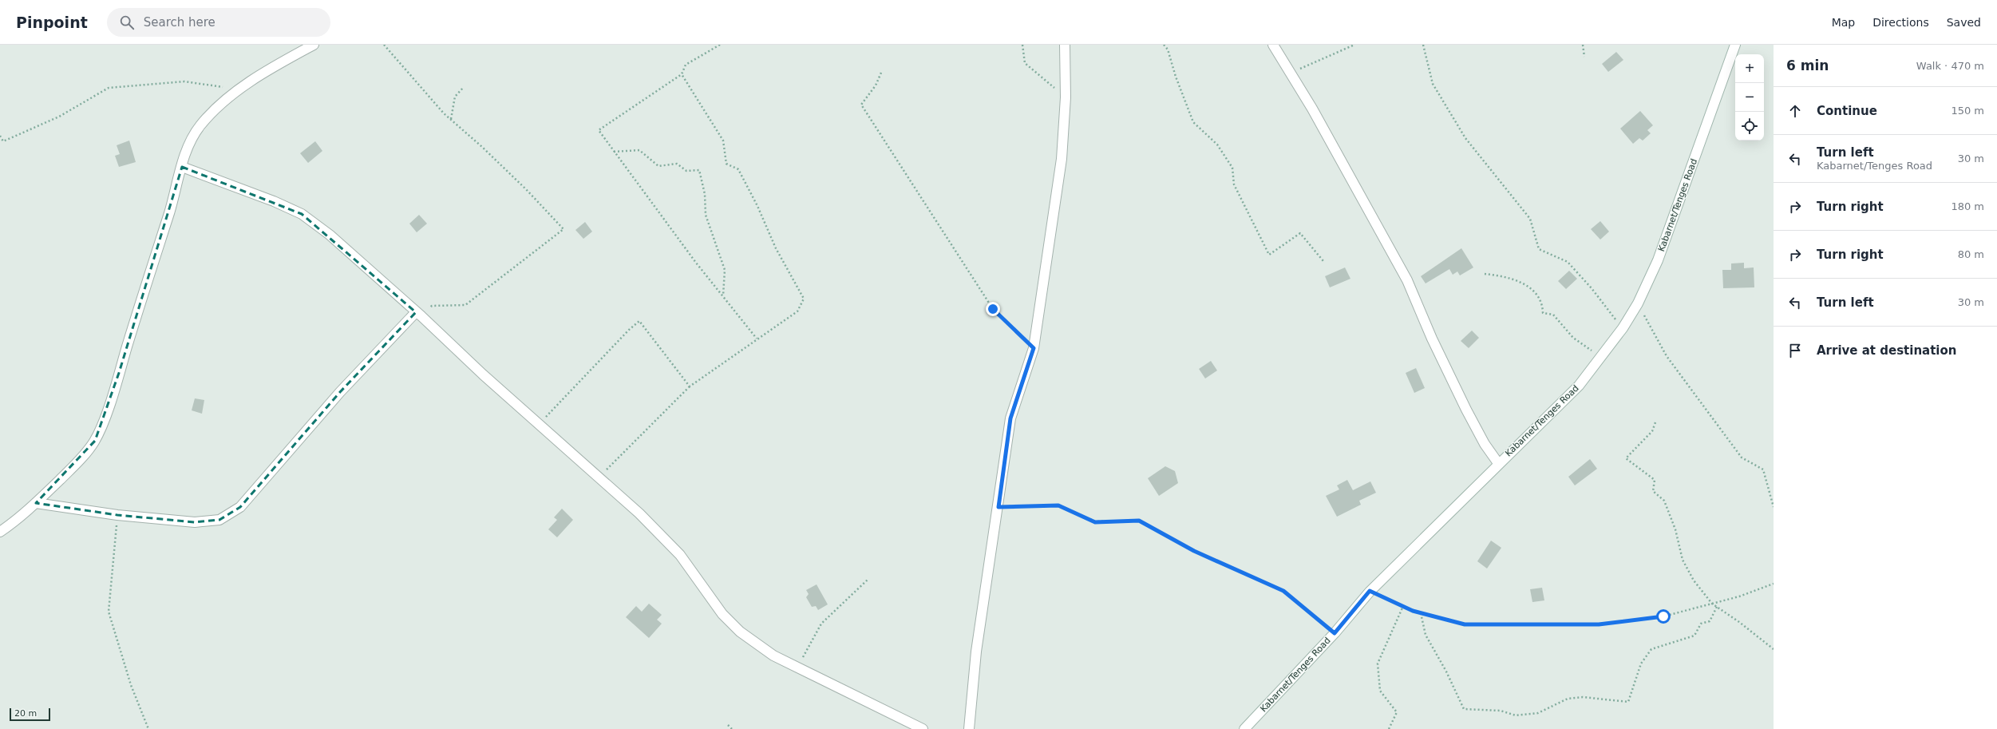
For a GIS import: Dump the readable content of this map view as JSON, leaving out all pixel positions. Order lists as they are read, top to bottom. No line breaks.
{"streets":{"street":["Kabarnet/Tenges Road"]},"scale_bar":"20 m","page":{"header":"Pinpoint","search":"Search here","nav":["Map","Directions","Saved"],"heading":["6 min","Walk · 470 m"],"map_buttons":["+","−"],"list":[["Continue","150 m"],["Turn left","Kabarnet/Tenges Road","30 m"],["Turn right","180 m"],["Turn right","80 m"],["Turn left","30 m"],"Arrive at destination"],"scale":"20 m"}}
